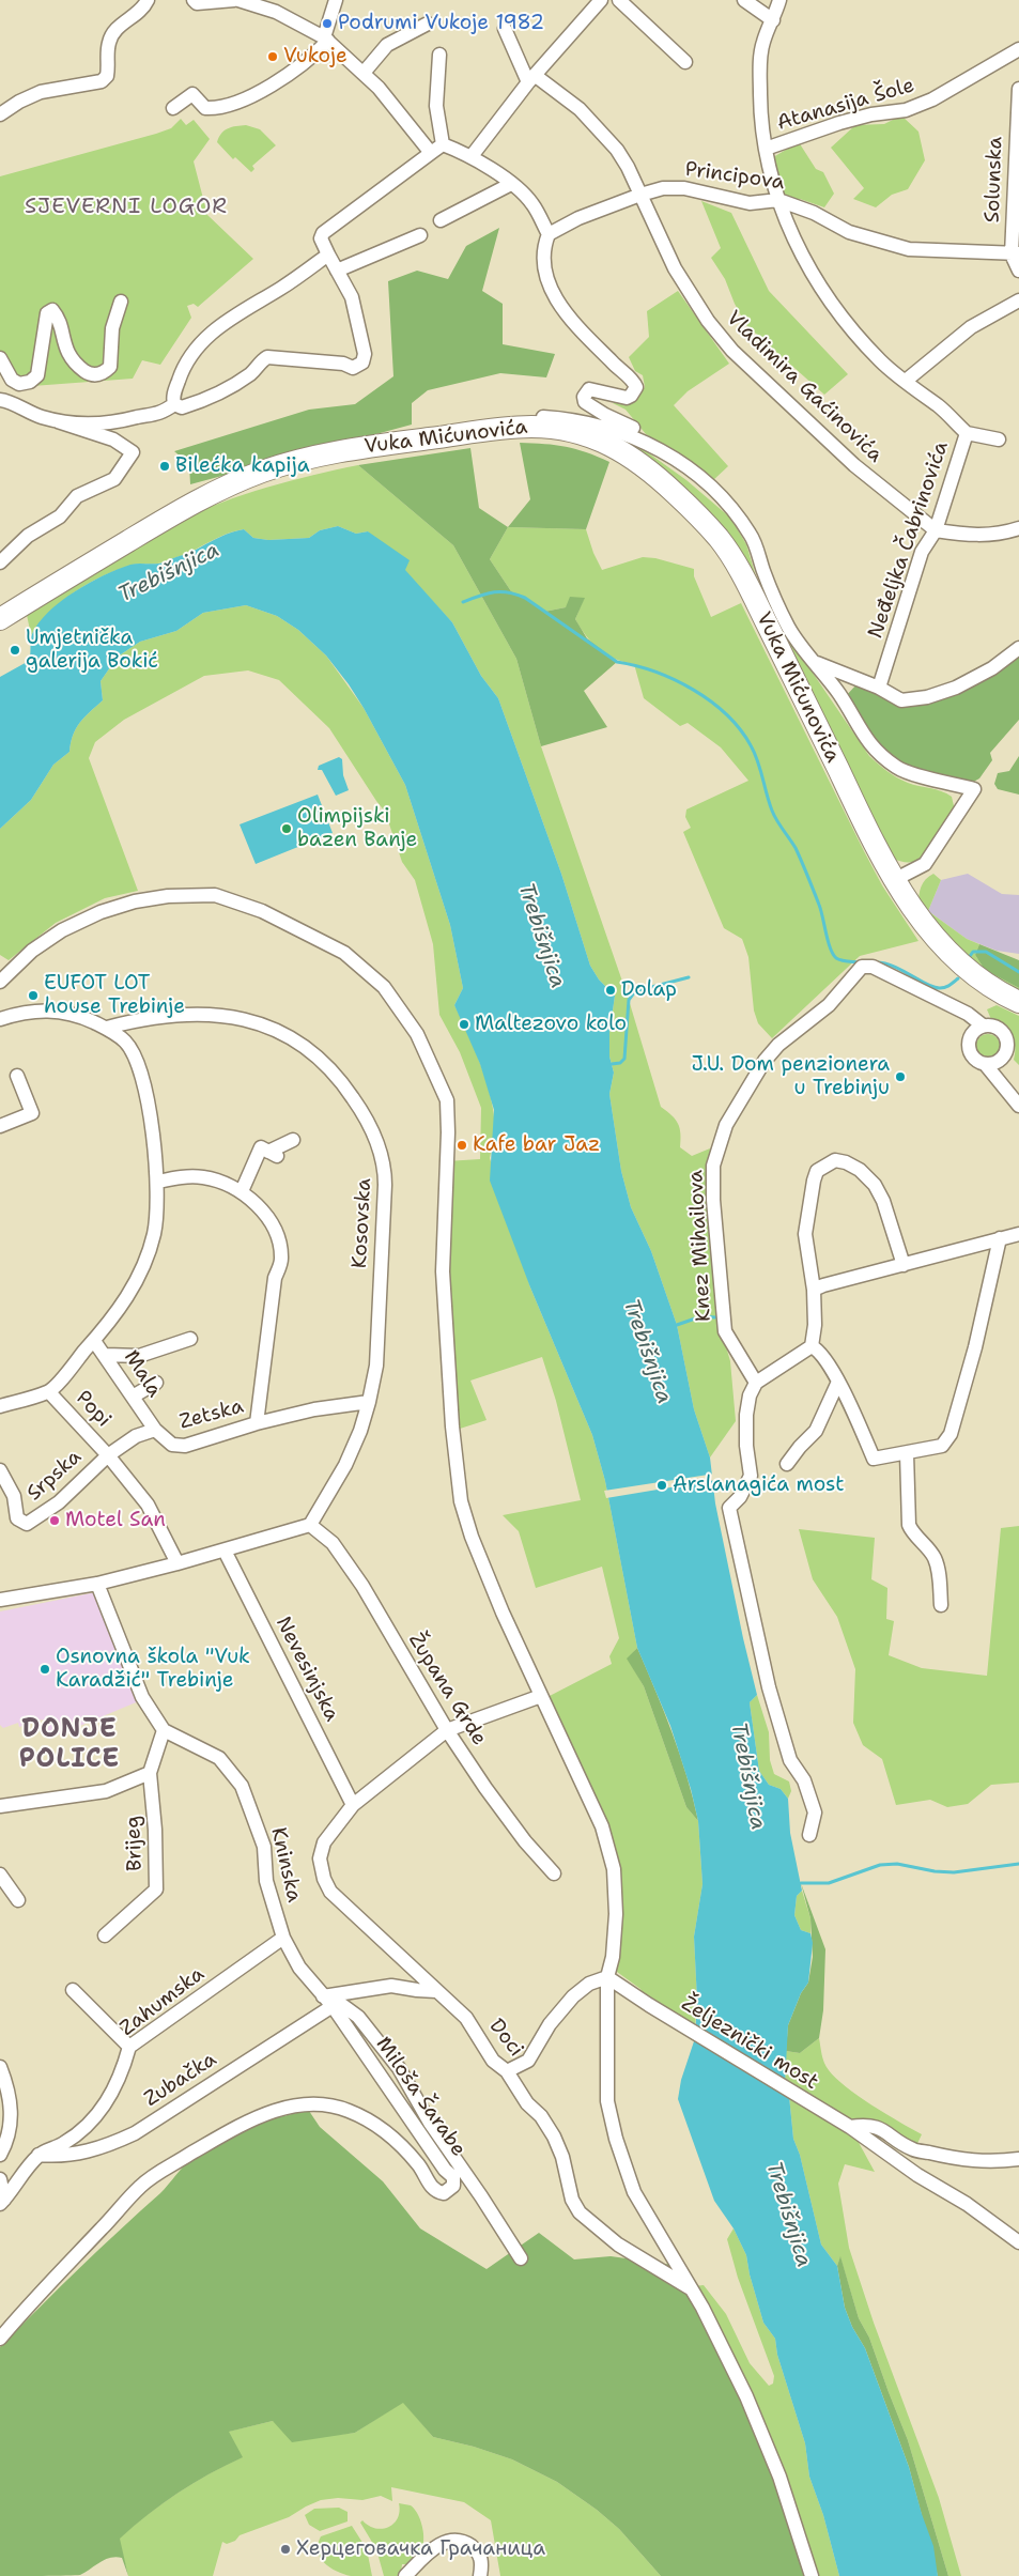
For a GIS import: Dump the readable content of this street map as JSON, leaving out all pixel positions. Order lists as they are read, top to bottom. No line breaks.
{"streets":{"main road":["Vuka Mićunovića"],"street":["Atanasija Šole","Principova","Solunska","Vladimira Gaćinovića","Neđeljka Čabrinovića","Kosovska","Knez Mihailova","Mala","Popi","Zetska","Srpska","Nevesinjska","Župana Grde","Brijeg","Kninska","Zahumska","Doci","Željeznički most","Zubačka","Miloša Šarabe"]},"crossings":[["Atanasija Šole","Neđeljka Čabrinovića"],["Principova","Solunska"],["Principova","Vladimira Gaćinovića"],["Principova","Neđeljka Čabrinovića"],["Vladimira Gaćinovića","Neđeljka Čabrinovića"],["Kosovska","Zetska"],["Kosovska","Župana Grde"],["Mala","Zetska"],["Popi","Zetska"],["Popi","Srpska"],["Zetska","Srpska"],["Nevesinjska","Doci"],["Župana Grde","Doci"],["Brijeg","Kninska"],["Kninska","Zahumska"],["Kninska","Zubačka"],["Kninska","Miloša Šarabe"],["Zahumska","Zubačka"],["Zubačka","Miloša Šarabe"]],"districts":["SJEVERNI LOGOR","DONJE POLICE"],"water":["Trebišnjica"],"places":["Podrumi Vukoje 1982","Vukoje","Bilećka kapija","Umjetnička galerija Bokić","Olimpijski bazen Banje","Dolap","EUFOT LOT house Trebinje","Maltezovo kolo","J.U. Dom penzionera u Trebinju","Kafe bar Jaz","Arslanagića most","Motel San","Osnovna škola \"Vuk Karadžić\" Trebinje","Херцеговачка Грачаница"]}
